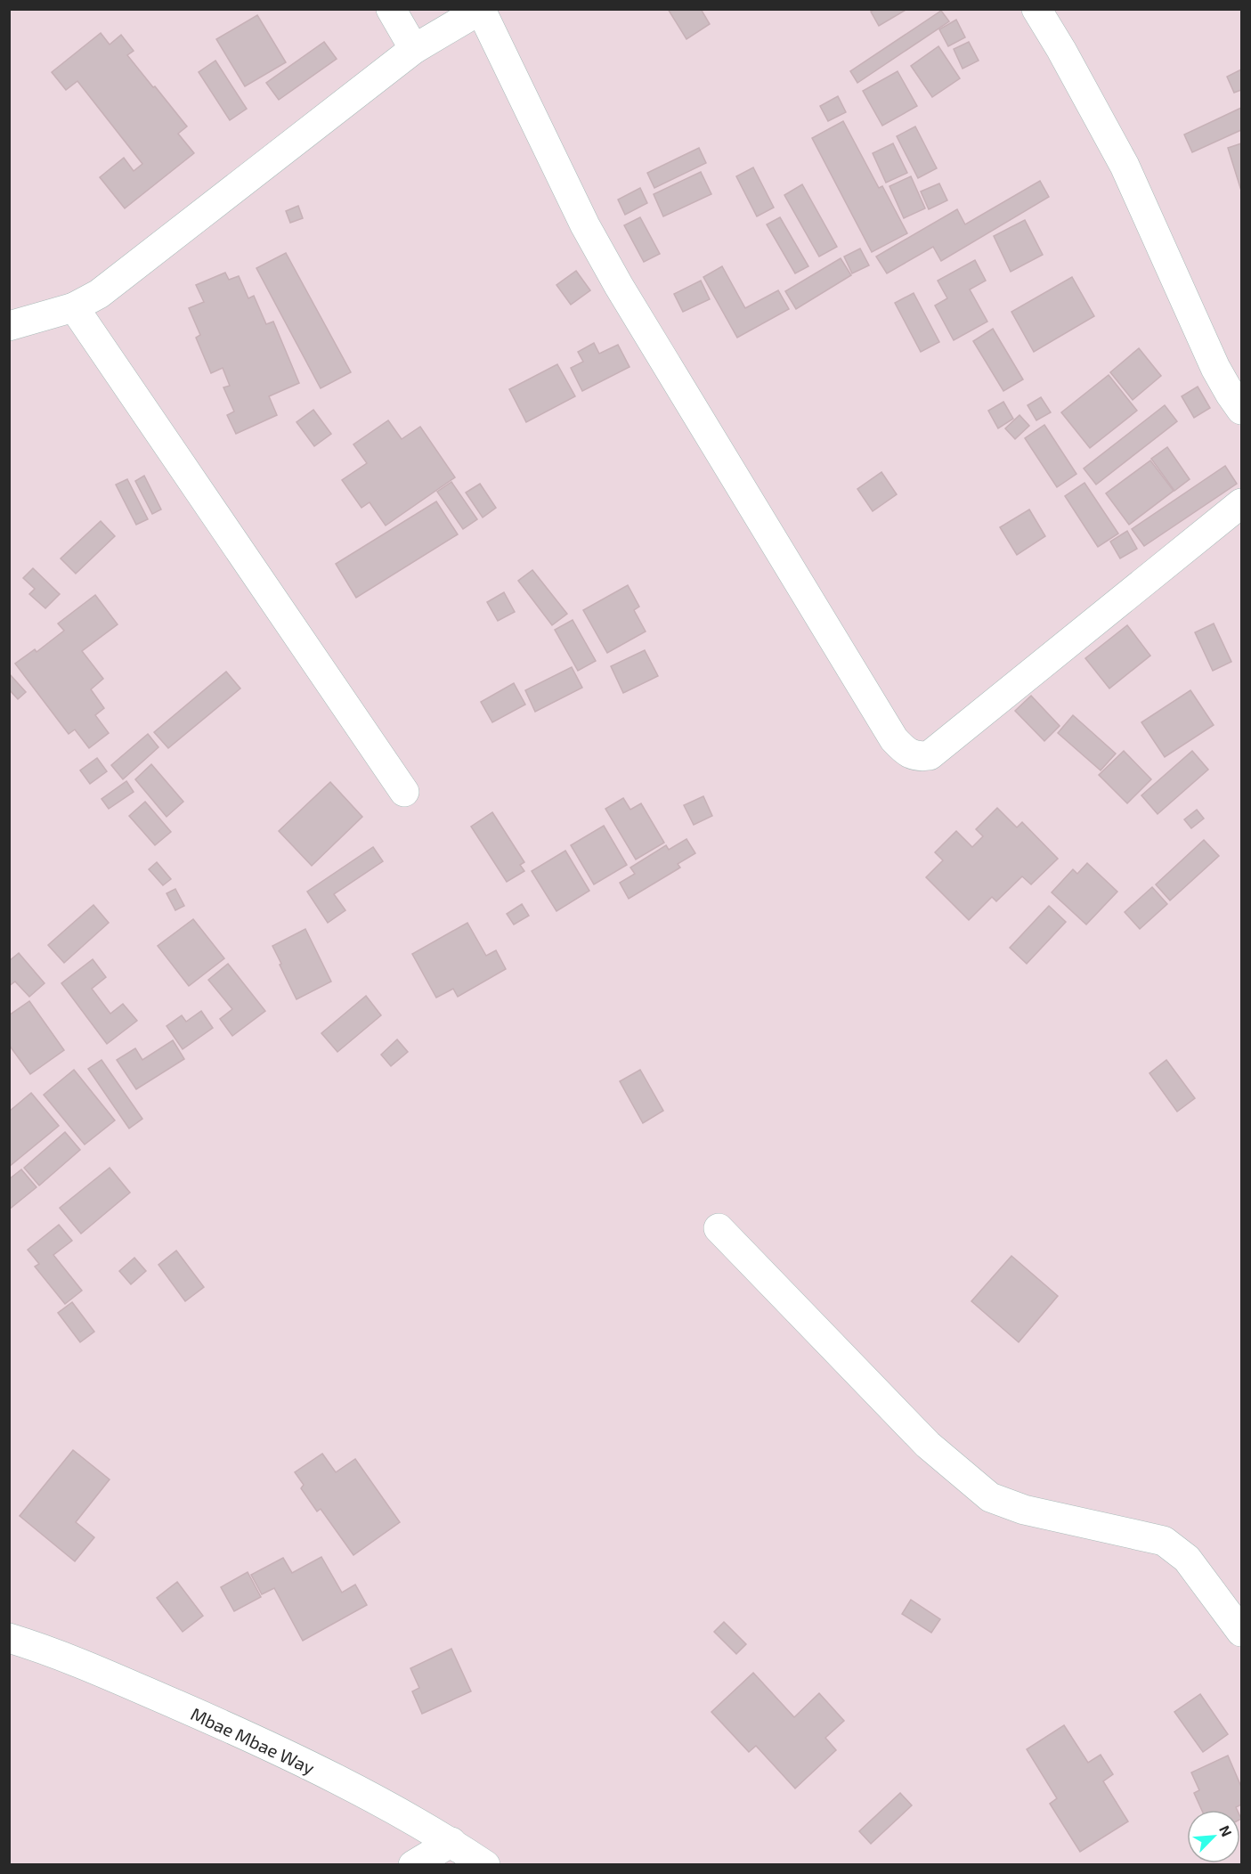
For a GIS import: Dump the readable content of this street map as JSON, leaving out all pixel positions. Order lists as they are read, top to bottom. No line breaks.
{"streets":{"street":["Mbae Mbae Way"]},"north":"top right"}
